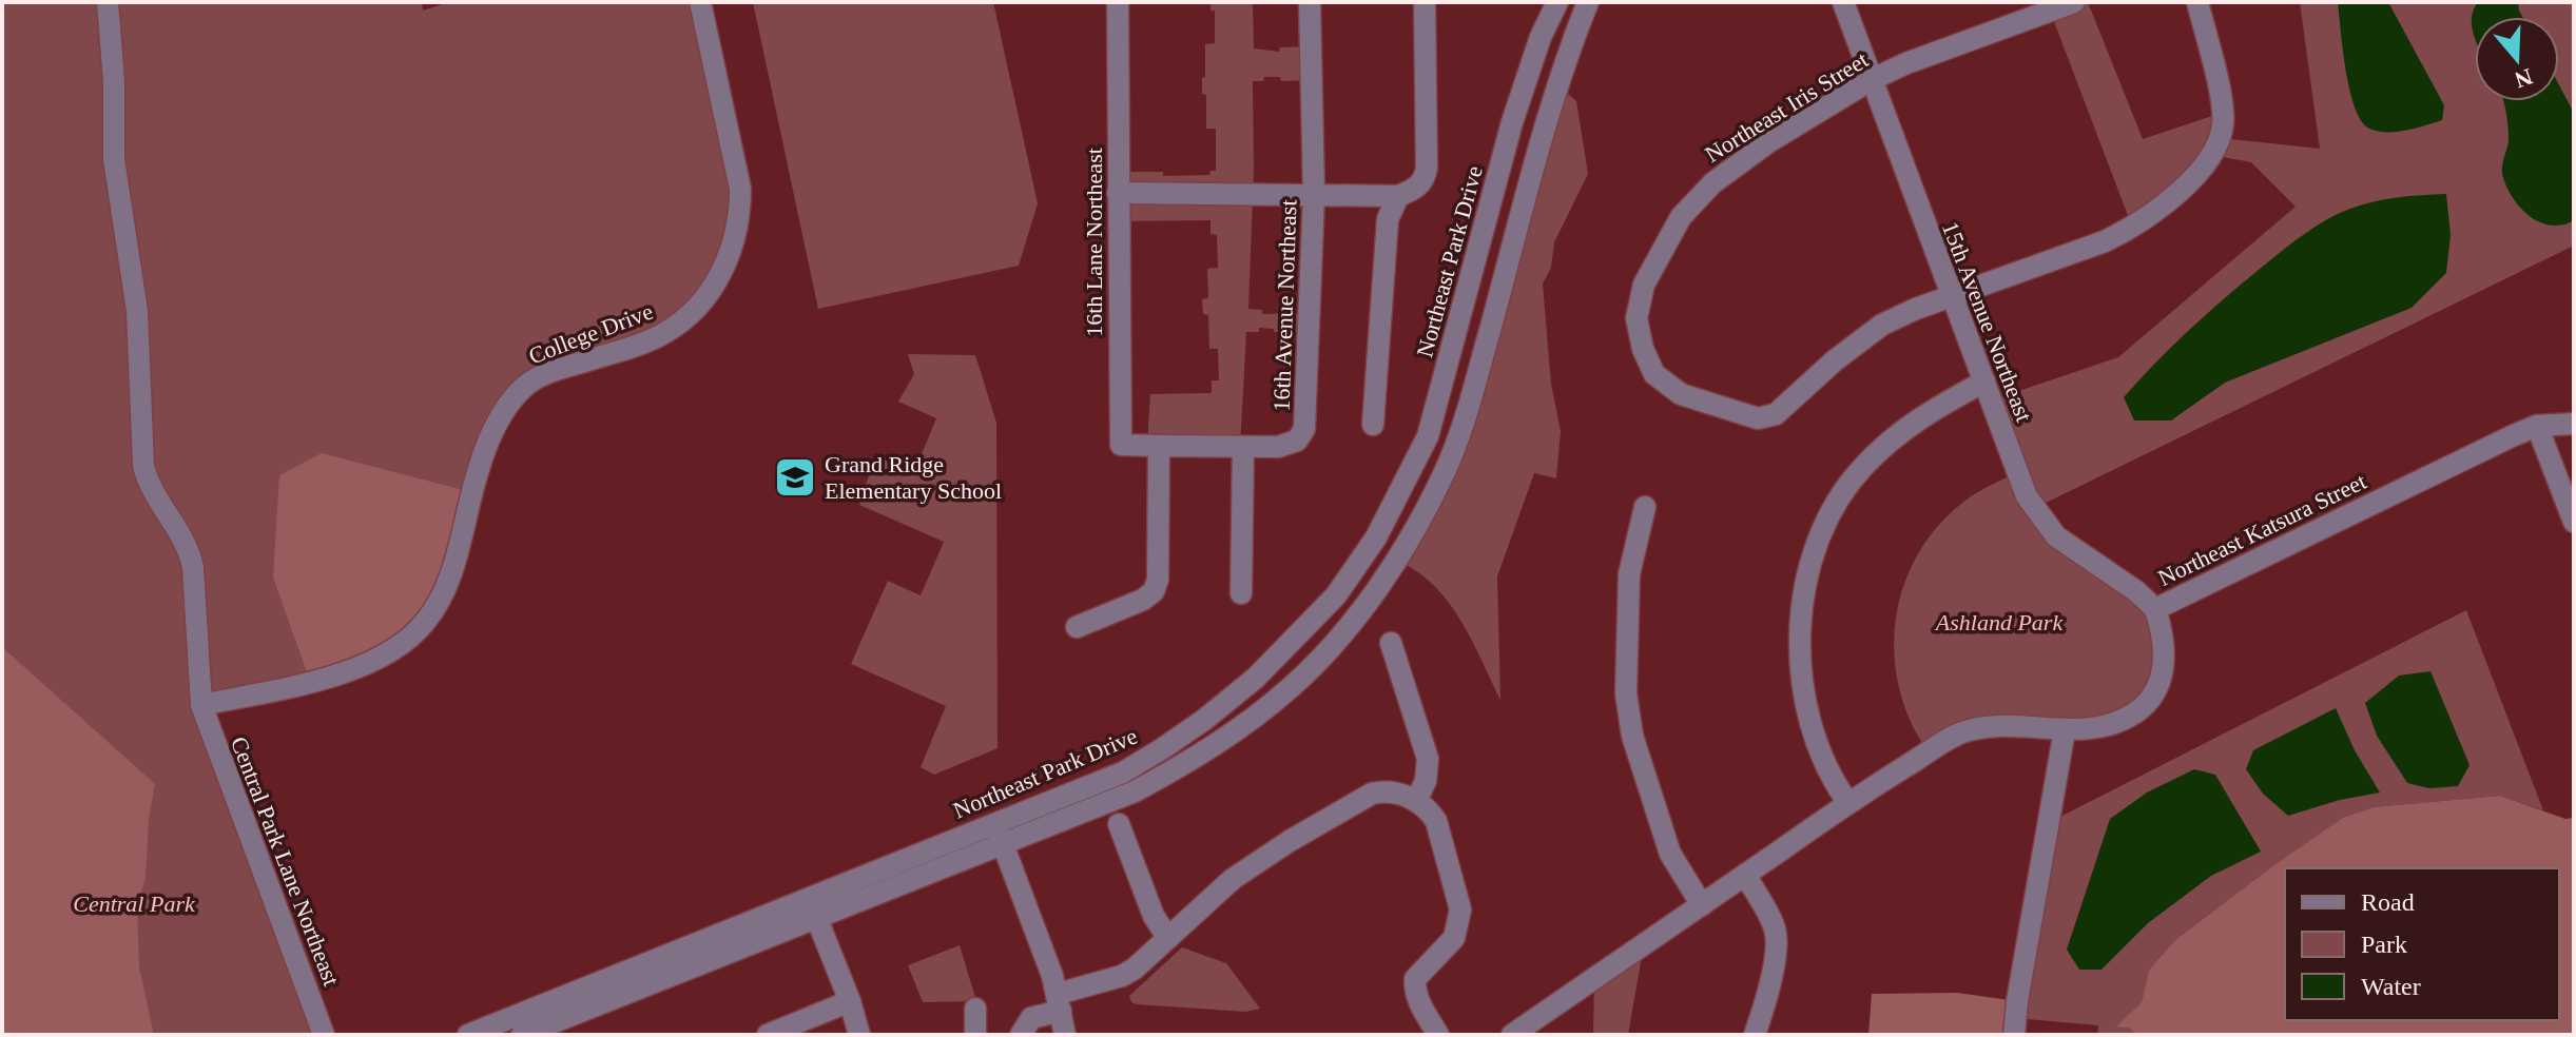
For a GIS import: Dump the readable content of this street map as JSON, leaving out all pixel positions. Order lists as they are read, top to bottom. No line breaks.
{"streets":{"street":["Northeast Iris Street","16th Lane Northeast","Northeast Park Drive","16th Avenue Northeast","15th Avenue Northeast","College Drive","Northeast Katsura Street","Central Park Lane Northeast"]},"crossings":[["Northeast Iris Street","15th Avenue Northeast"],["16th Lane Northeast","16th Avenue Northeast"],["15th Avenue Northeast","Northeast Katsura Street"],["College Drive","Central Park Lane Northeast"]],"parks":["Ashland Park","Central Park"],"places":{"school or university":["Grand Ridge Elementary School"]},"legend":["Road","Park","Water"],"north":"bottom"}
